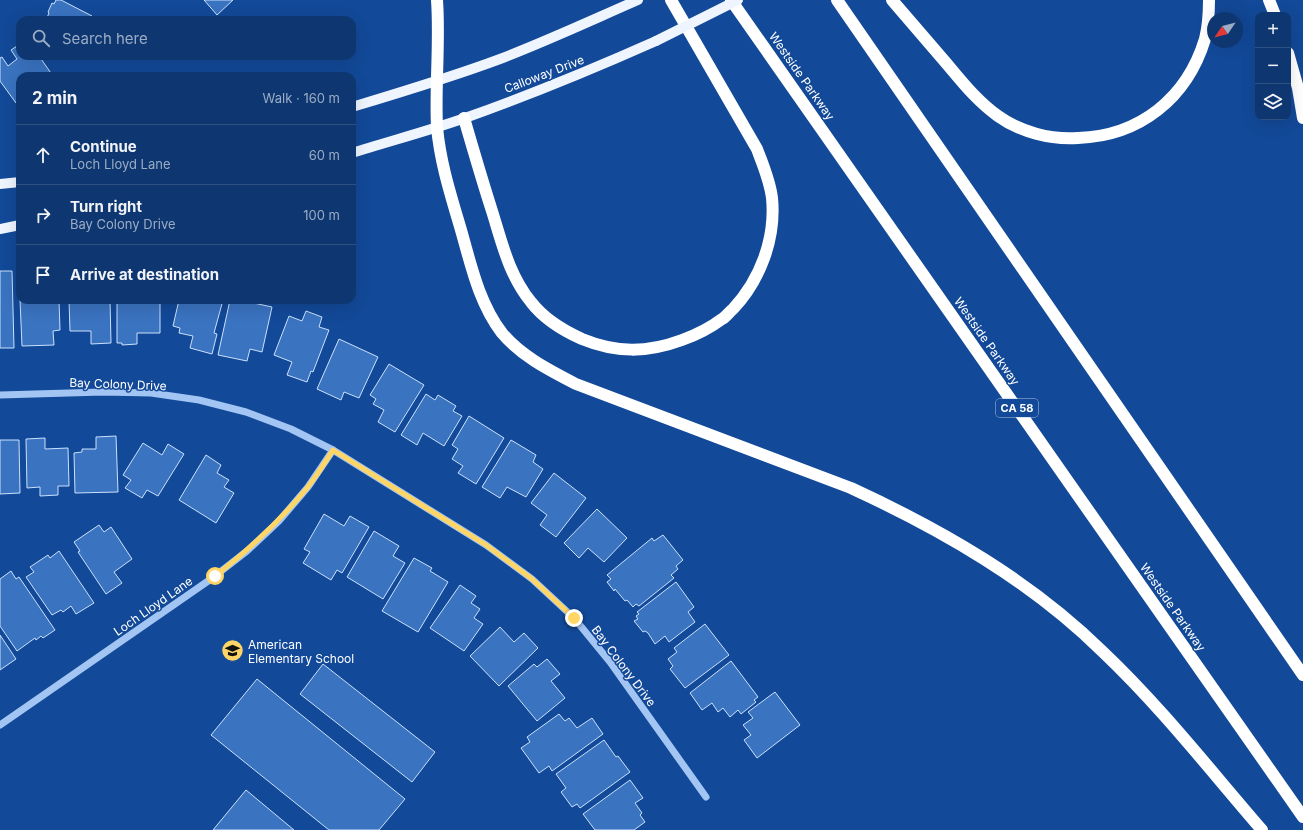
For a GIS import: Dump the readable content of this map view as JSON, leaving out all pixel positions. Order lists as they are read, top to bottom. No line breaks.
{"streets":{"highway":["Westside Parkway","CA 58"],"main road":["Calloway Drive"],"street":["Bay Colony Drive","Loch Lloyd Lane"]},"crossings":[["Bay Colony Drive","Loch Lloyd Lane"]],"places":{"school or university":["American Elementary School"]},"north":"bottom left","page":{"map_buttons":["+","−"],"search":"Search here","heading":["2 min","Walk · 160 m"],"list":[["Continue","Loch Lloyd Lane","60 m"],["Turn right","Bay Colony Drive","100 m"],"Arrive at destination"]}}
